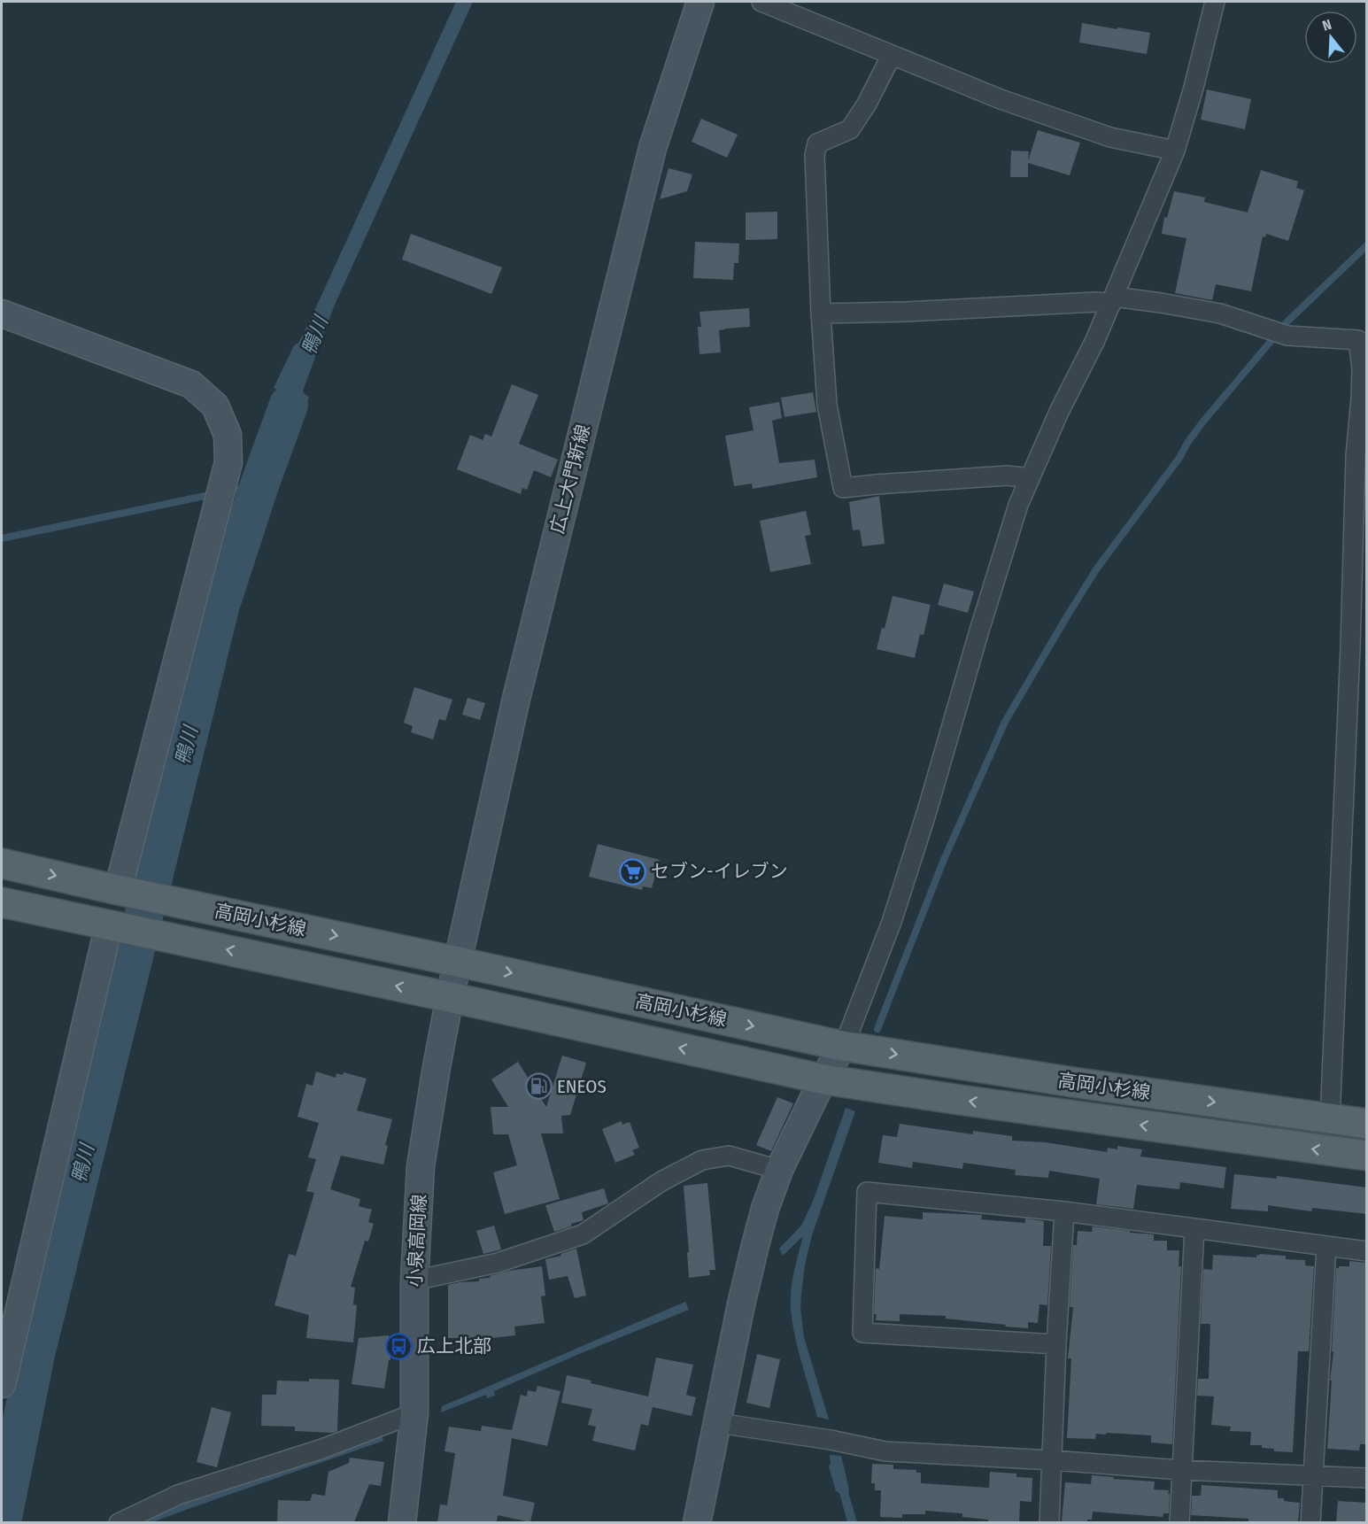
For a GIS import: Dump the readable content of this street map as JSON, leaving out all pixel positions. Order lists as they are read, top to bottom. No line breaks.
{"streets":{"main road":["高岡小杉線"],"street":["広上大門新線","小泉高岡線"]},"crossings":[["広上大門新線","高岡小杉線"],["広上大門新線","小泉高岡線"],["高岡小杉線","小泉高岡線"]],"water":["鴨川"],"places":{"supermarket":["セブン-イレブン"],"fuel station":["ENEOS"],"bus stop":["広上北部"]},"north":"top"}
